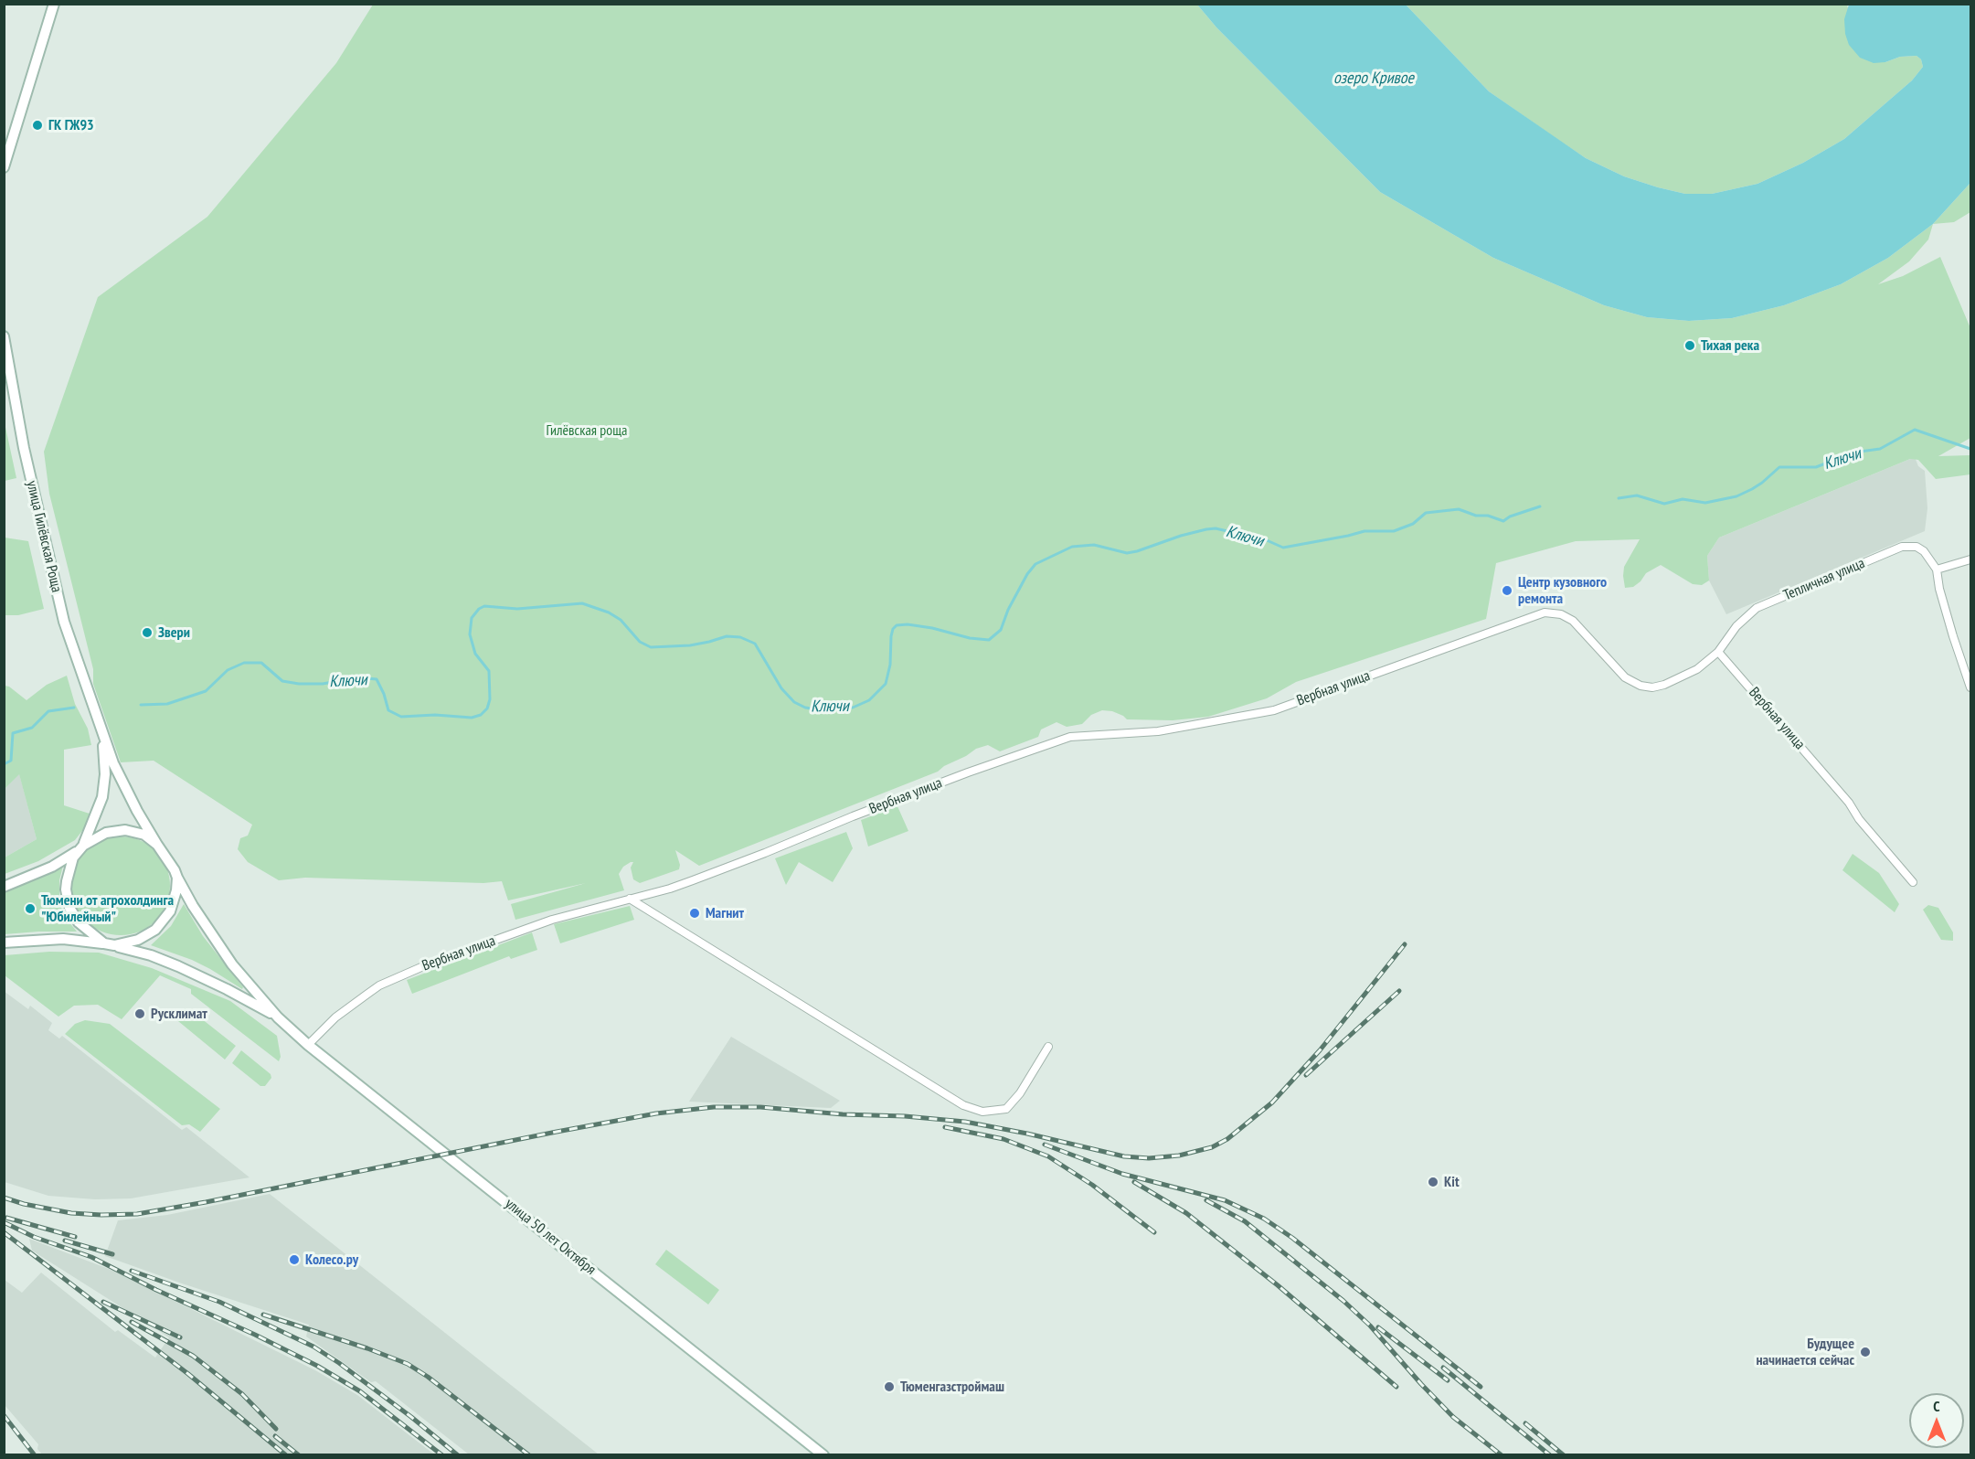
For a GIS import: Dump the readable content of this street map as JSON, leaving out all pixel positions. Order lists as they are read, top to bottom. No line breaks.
{"streets":{"main road":["улица Гилёвская Роща","улица 50 лет Октября"],"street":["Тепличная улица","Вербная улица"]},"crossings":[["Тепличная улица","Вербная улица"],["Вербная улица","улица 50 лет Октября"]],"water":["озеро Кривое","Ключи"],"parks":["Гилёвская роща"],"places":["ГК ГЖ93","Тихая река","Центр кузовного ремонта","Звери","Тюмени от агрохолдинга \"Юбилейный\"","Магнит","Русклимат","Kit","Колесо.ру","Будущее начинается сейчас","Тюменгазстроймаш"],"north":"top"}
